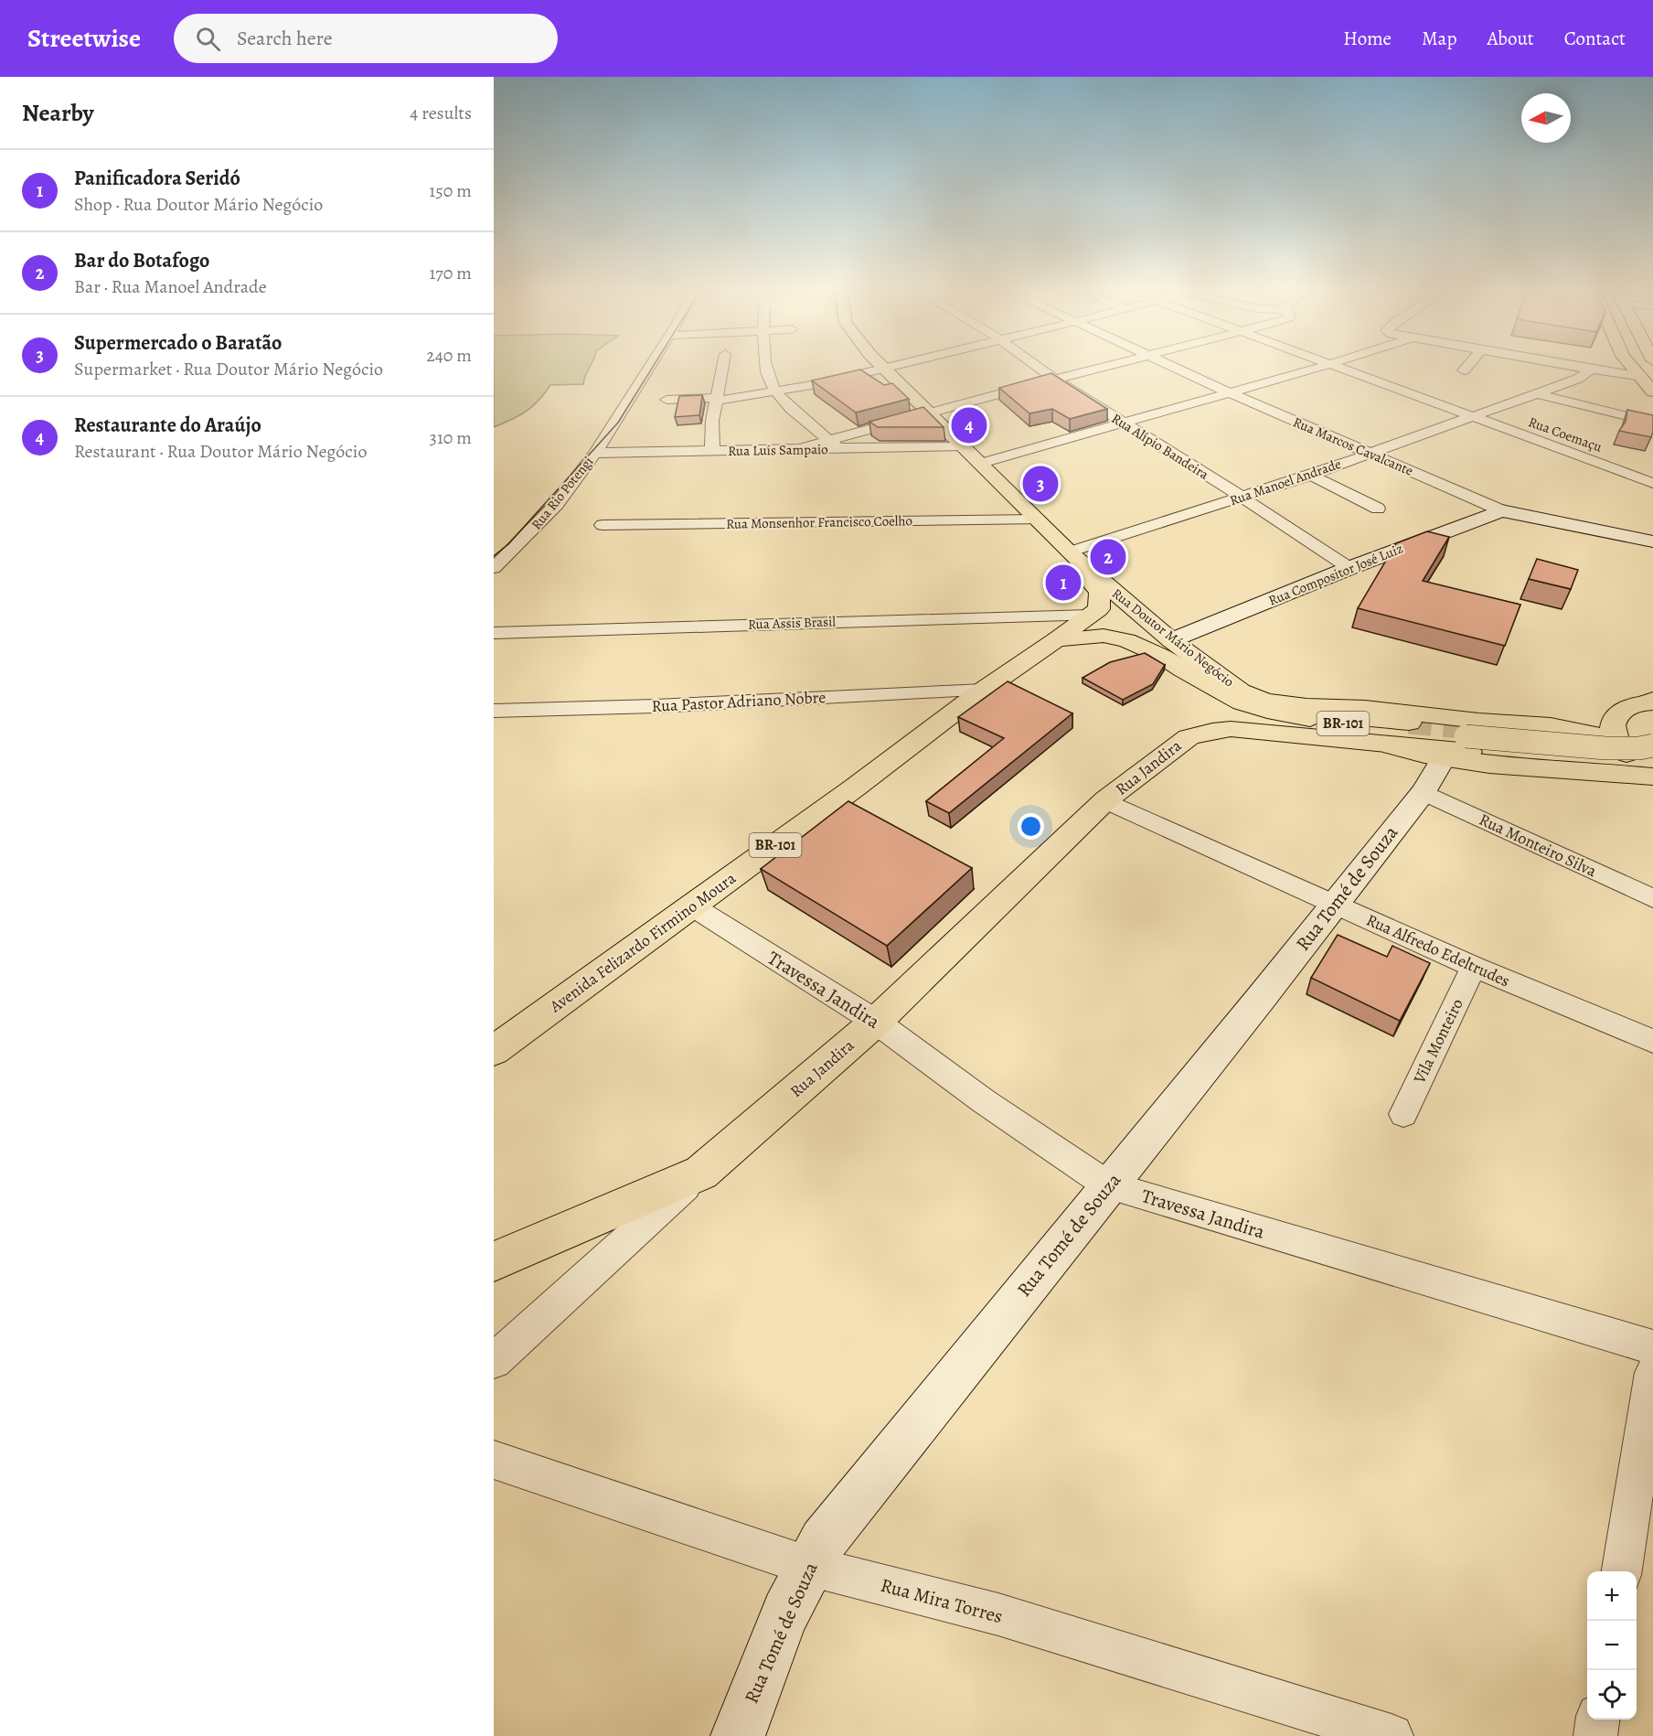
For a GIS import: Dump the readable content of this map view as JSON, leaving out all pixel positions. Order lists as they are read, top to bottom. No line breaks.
{"streets":{"main road":["Rua Doutor Mário Negócio","BR-101","Rua Jandira","Avenida Felizardo Firmino Moura"],"street":["Rua Coemaçu","Rua Alípio Bandeira","Rua Marcos Cavalcante","Rua Luís Sampaio","Rua Manoel Andrade","Rua Rio Potengi","Rua Monsenhor Francisco Coelho","Rua Compositor José Luiz","Rua Assis Brasil","Rua Pastor Adriano Nobre","Rua Monteiro Silva","Rua Tomé de Souza","Rua Alfredo Edeltrudes","Travessa Jandira","Vila Monteiro","Rua Mira Torres"]},"crossings":[["Rua Coemaçu","Rua Manoel Andrade"],["Rua Alípio Bandeira","Rua Manoel Andrade"],["Rua Alípio Bandeira","Rua Compositor José Luiz"],["Rua Marcos Cavalcante","Rua Manoel Andrade"],["Rua Marcos Cavalcante","Rua Compositor José Luiz"],["Rua Luís Sampaio","Rua Rio Potengi"],["Rua Luís Sampaio","Rua Doutor Mário Negócio"],["Rua Manoel Andrade","Rua Doutor Mário Negócio"],["Rua Monsenhor Francisco Coelho","Rua Doutor Mário Negócio"],["Rua Compositor José Luiz","Rua Doutor Mário Negócio"],["Rua Assis Brasil","Rua Doutor Mário Negócio"],["Rua Doutor Mário Negócio","BR-101"],["Rua Doutor Mário Negócio","Avenida Felizardo Firmino Moura"],["Rua Pastor Adriano Nobre","Avenida Felizardo Firmino Moura"],["BR-101","Rua Jandira"],["Rua Jandira","Rua Alfredo Edeltrudes"],["Rua Jandira","Travessa Jandira"],["Rua Monteiro Silva","Rua Tomé de Souza"],["Rua Tomé de Souza","Rua Alfredo Edeltrudes"],["Rua Tomé de Souza","Travessa Jandira"],["Rua Tomé de Souza","Rua Mira Torres"],["Avenida Felizardo Firmino Moura","Travessa Jandira"],["Rua Alfredo Edeltrudes","Vila Monteiro"]],"north":"left","page":{"header":"Streetwise","search":"Search here","nav":["Home","Map","About","Contact"],"heading":["Nearby","4 results"],"list":[{"mark":"1","name":"Panificadora Seridó","note":"Shop · Rua Doutor Mário Negócio","value":"150 m"},{"mark":"2","name":"Bar do Botafogo","note":"Bar · Rua Manoel Andrade","value":"170 m"},{"mark":"3","name":"Supermercado o Baratão","note":"Supermarket · Rua Doutor Mário Negócio","value":"240 m"},{"mark":"4","name":"Restaurante do Araújo","note":"Restaurant · Rua Doutor Mário Negócio","value":"310 m"}],"pins":["4","3","2","1"],"map_buttons":["+","−"]}}
